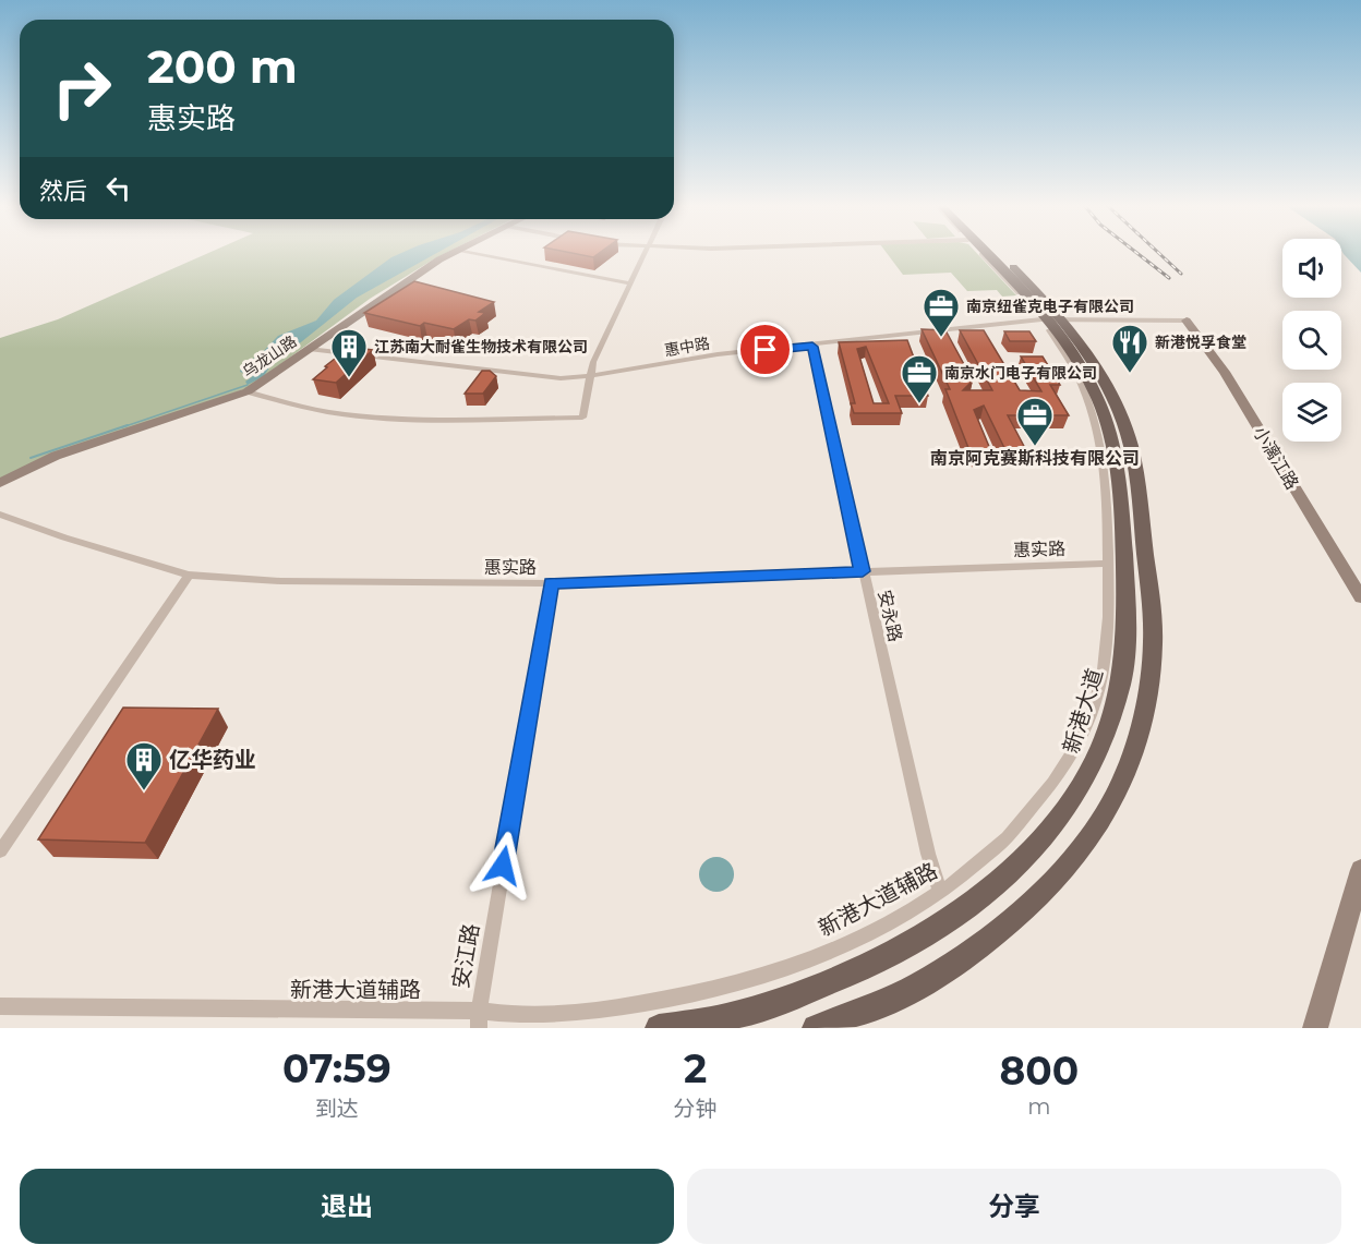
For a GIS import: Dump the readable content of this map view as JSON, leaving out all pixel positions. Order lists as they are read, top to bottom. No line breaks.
{"streets":{"main road":["新港大道"],"street":["惠中路","乌龙山路","小漓江路","惠实路","安永路","新港大道辅路","安江路"]},"crossings":[["惠中路","乌龙山路"],["惠中路","小漓江路"],["惠中路","安永路"],["惠中路","新港大道"],["惠中路","新港大道辅路"],["惠实路","安永路"],["惠实路","新港大道辅路"],["惠实路","安江路"],["安永路","新港大道辅路"],["新港大道","新港大道辅路"],["新港大道辅路","安江路"]],"places":{"office":["南京纽雀克电子有限公司","南京水门电子有限公司","南京阿克赛斯科技有限公司"],"restaurant":["新港悦孚食堂"],"building":["江苏南大耐雀生物技术有限公司","亿华药业"]},"page":{"turn":["200 m","惠实路"],"then":"然后","eta":["07:59","到达","2","分钟","800","m"],"buttons":["退出","分享"]}}
